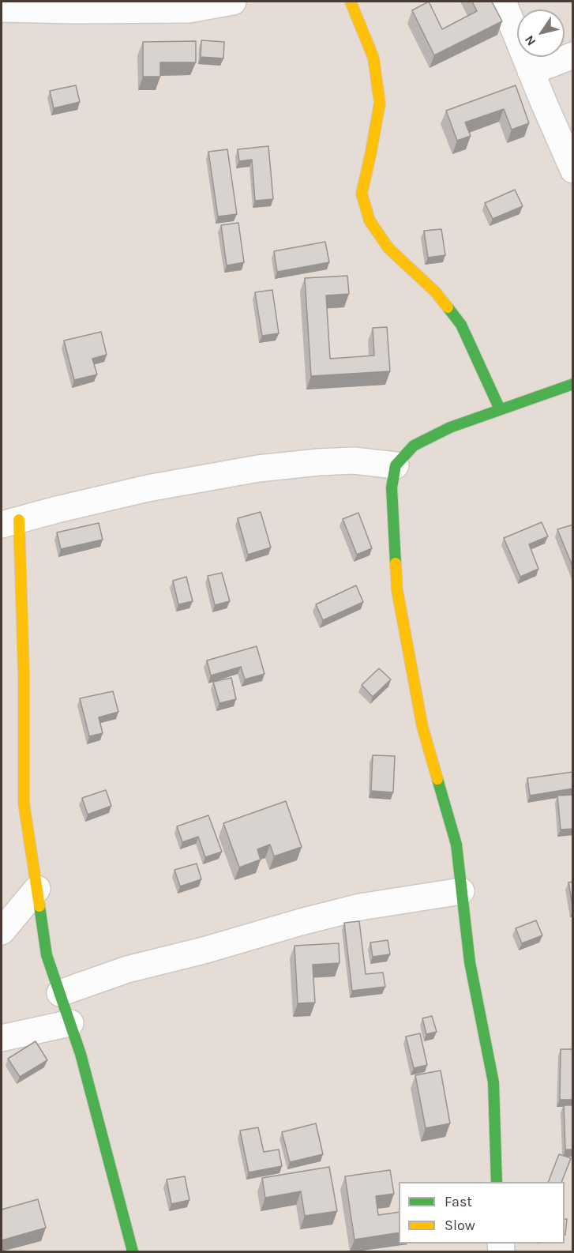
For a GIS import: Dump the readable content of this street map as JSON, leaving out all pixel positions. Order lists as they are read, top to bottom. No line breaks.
{"legend":["Fast","Slow"],"north":"bottom left"}
